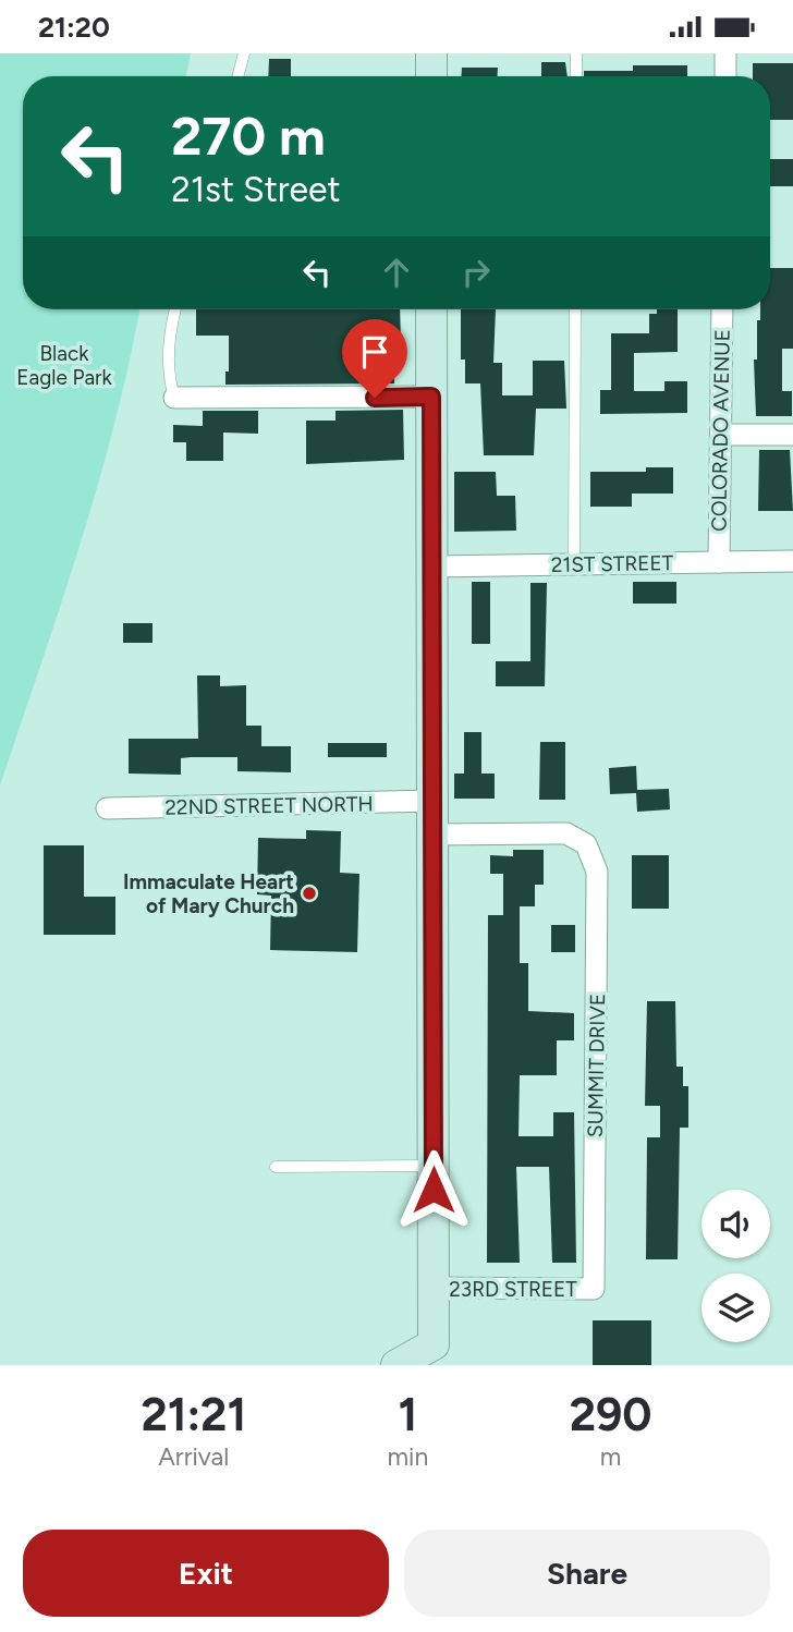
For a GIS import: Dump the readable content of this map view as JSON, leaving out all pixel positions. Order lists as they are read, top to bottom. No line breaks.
{"streets":{"street":["COLORADO AVENUE","21ST STREET","22ND STREET NORTH","SUMMIT DRIVE","23RD STREET"]},"crossings":[["COLORADO AVENUE","21ST STREET"],["SUMMIT DRIVE","23RD STREET"]],"parks":["Black Eagle Park"],"places":["Immaculate Heart of Mary Church"],"page":{"status":"21:20","turn":["270 m","21st Street"],"eta":["21:21","Arrival","1","min","290","m"],"buttons":["Exit","Share"]}}
